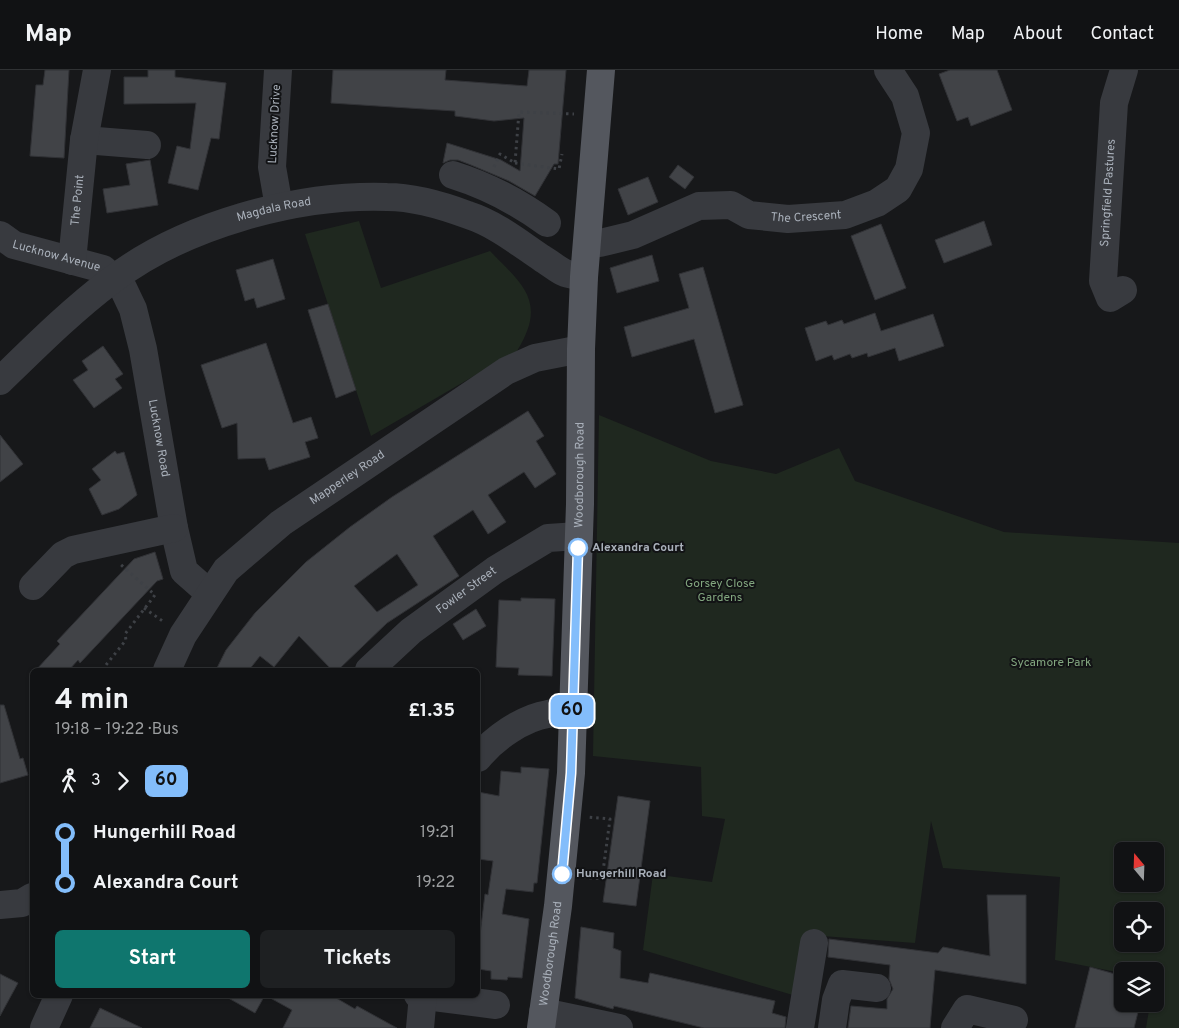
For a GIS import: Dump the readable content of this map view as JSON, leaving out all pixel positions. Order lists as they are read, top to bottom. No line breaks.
{"streets":{"main road":["Woodborough Road"],"street":["Lucknow Drive","Springfield Pastures","The Point","Magdala Road","The Crescent","Lucknow Avenue","Lucknow Road","Mapperley Road","Fowler Street"]},"crossings":[["Lucknow Drive","Magdala Road"],["The Point","Lucknow Avenue"],["Magdala Road","Lucknow Avenue"],["Magdala Road","Lucknow Road"],["Magdala Road","Woodborough Road"],["The Crescent","Woodborough Road"],["Lucknow Avenue","Lucknow Road"],["Lucknow Road","Mapperley Road"],["Woodborough Road","Mapperley Road"],["Woodborough Road","Fowler Street"]],"parks":["Gorsey Close Gardens","Sycamore Park"],"places":["Alexandra Court","Hungerhill Road"],"lines":["bus line 60"],"north":"top","page":{"header":"Map","nav":["Home","Map","About","Contact"],"on_map":"60","heading":["4 min","19:18 – 19:22 · Bus","£1.35"],"legs":["3","60"],"list":[{"name":"Hungerhill Road","value":"19:21"},{"name":"Alexandra Court","value":"19:22"}],"buttons":["Start","Tickets"]}}
